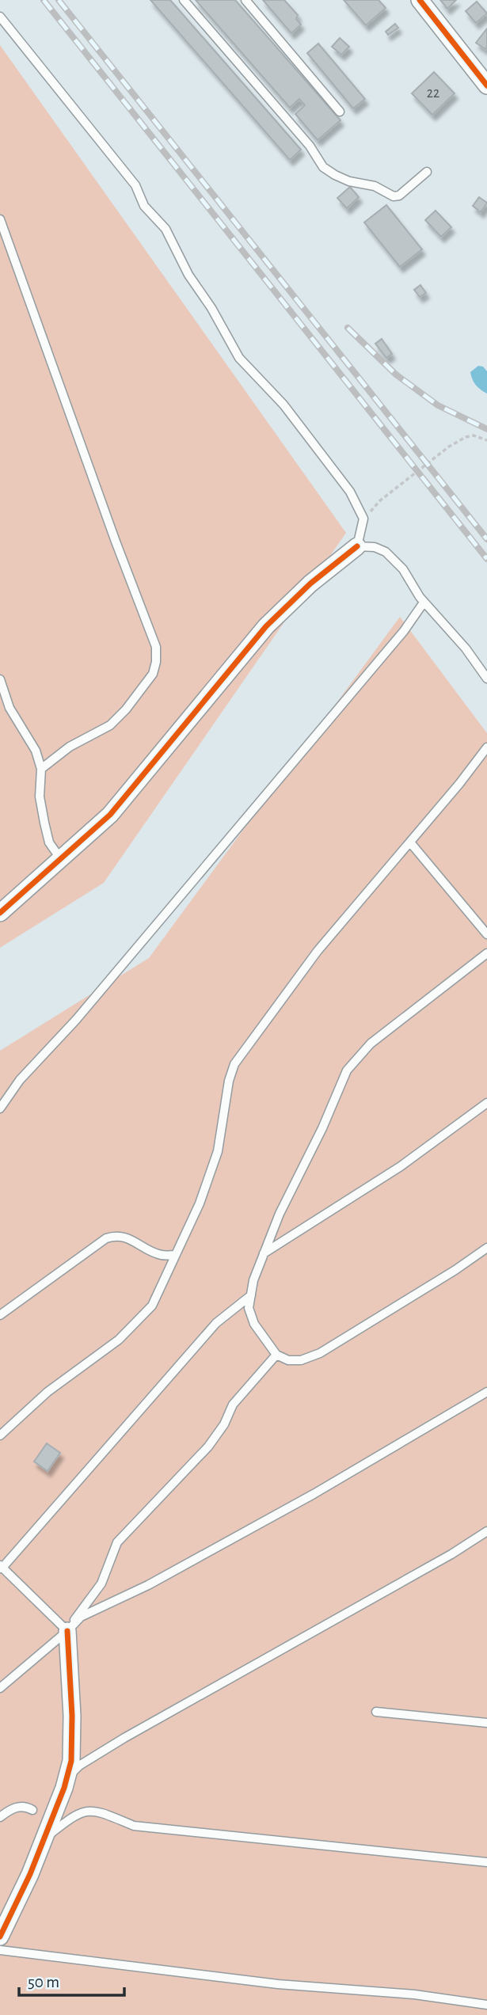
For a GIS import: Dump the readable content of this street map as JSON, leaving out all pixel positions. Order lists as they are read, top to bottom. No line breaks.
{"house_numbers":["22"],"scale_bar":"50 m"}
